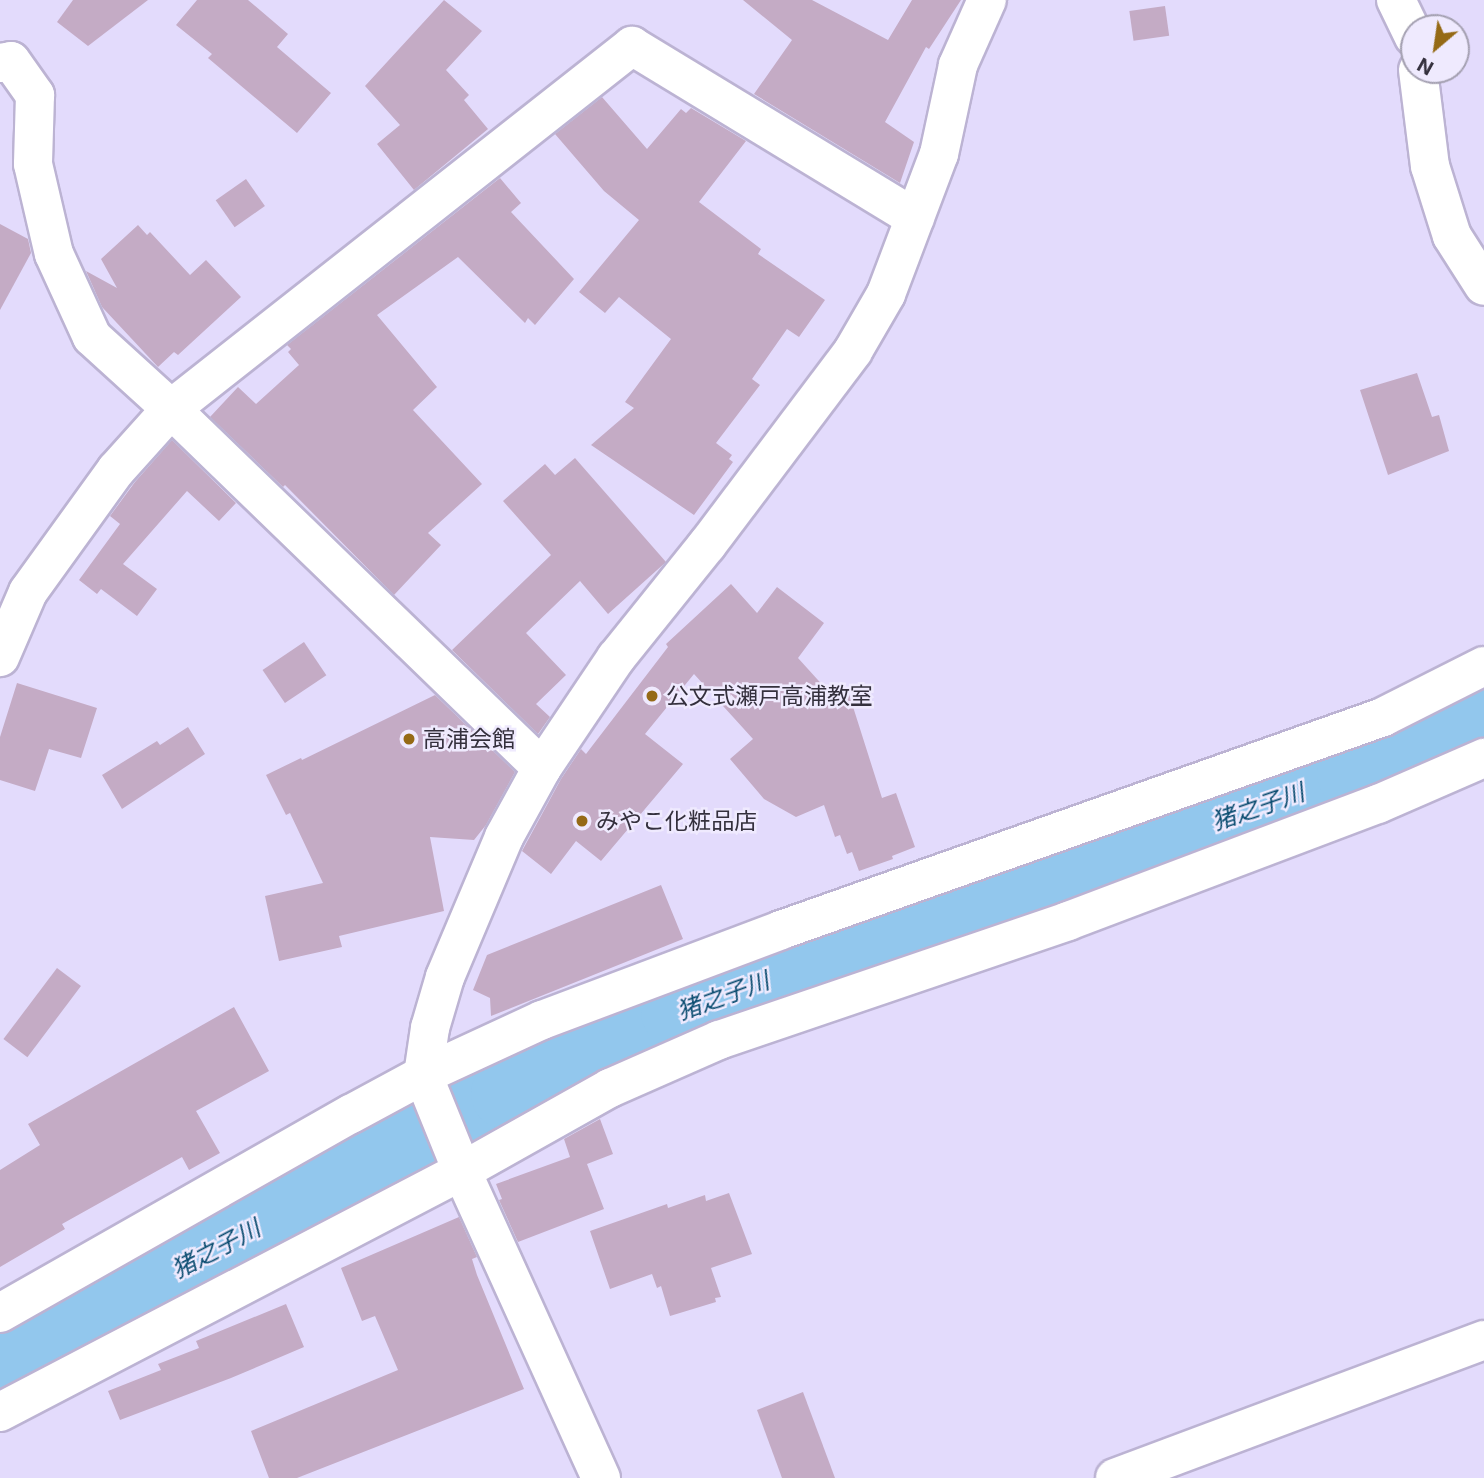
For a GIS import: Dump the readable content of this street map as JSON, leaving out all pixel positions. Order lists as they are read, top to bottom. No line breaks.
{"water":["猪之子川"],"places":["公文式瀬戸高浦教室","高浦会館","みやこ化粧品店"],"north":"bottom left"}
